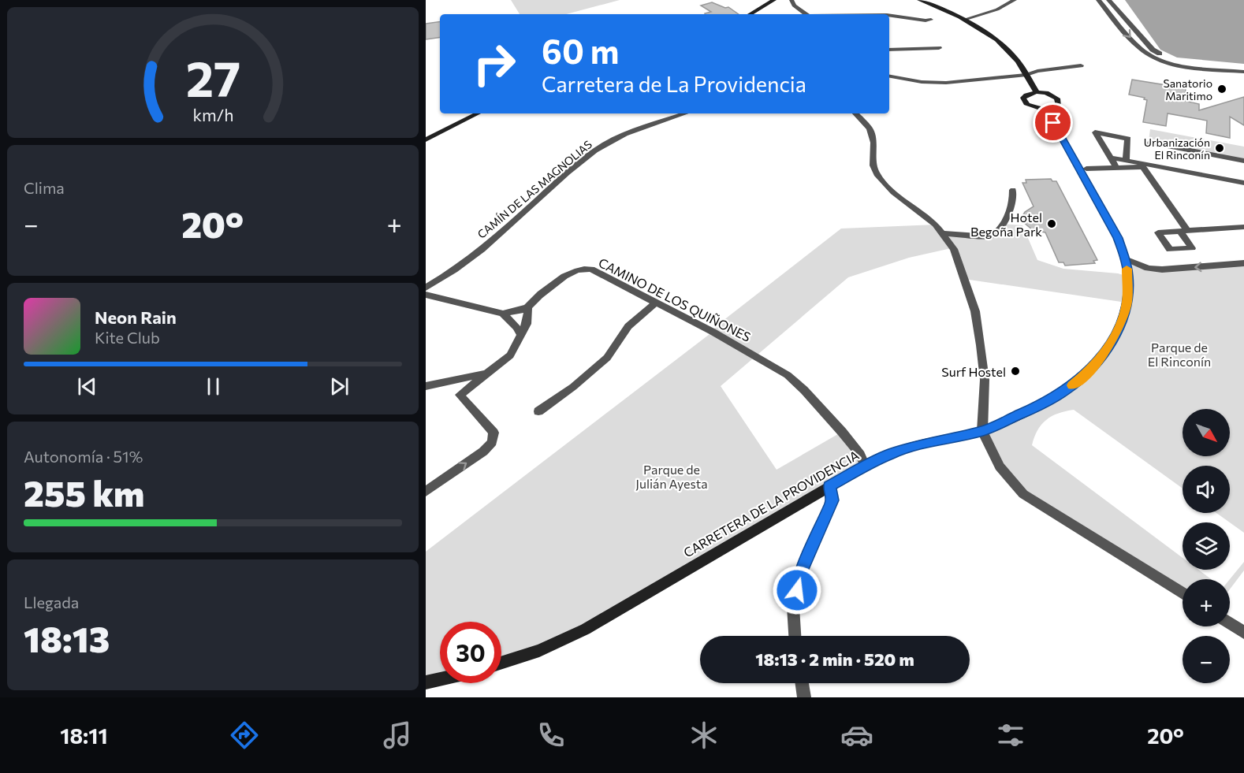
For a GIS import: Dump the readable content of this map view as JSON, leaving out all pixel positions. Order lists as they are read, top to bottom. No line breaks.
{"streets":{"street":["CAMÍN DE LAS MAGNOLIAS","CAMINO DE LOS QUIÑONES","CARRETERA DE LA PROVIDENCIA"]},"crossings":[["CAMINO DE LOS QUIÑONES","CARRETERA DE LA PROVIDENCIA"]],"parks":["Parque de El Rinconín","Parque de Julián Ayesta"],"places":["Sanatorio Maritimo","Urbanización El Rinconín","Hotel Begoña Park","Surf Hostel"],"north":"bottom right","page":{"turn":["60 m","Carretera de La Providencia"],"tile":["Clima",["Autonomía · 51%","255 km"],["Llegada","18:13"]],"heat":["−","20°","+"],"song":["Neon Rain","Kite Club"],"map_buttons":["+","−"],"limit":"30","trip":"18:13 · 2 min · 520 m","tabs":["18:11","20°"],"gauge":["27","km/h"]}}
